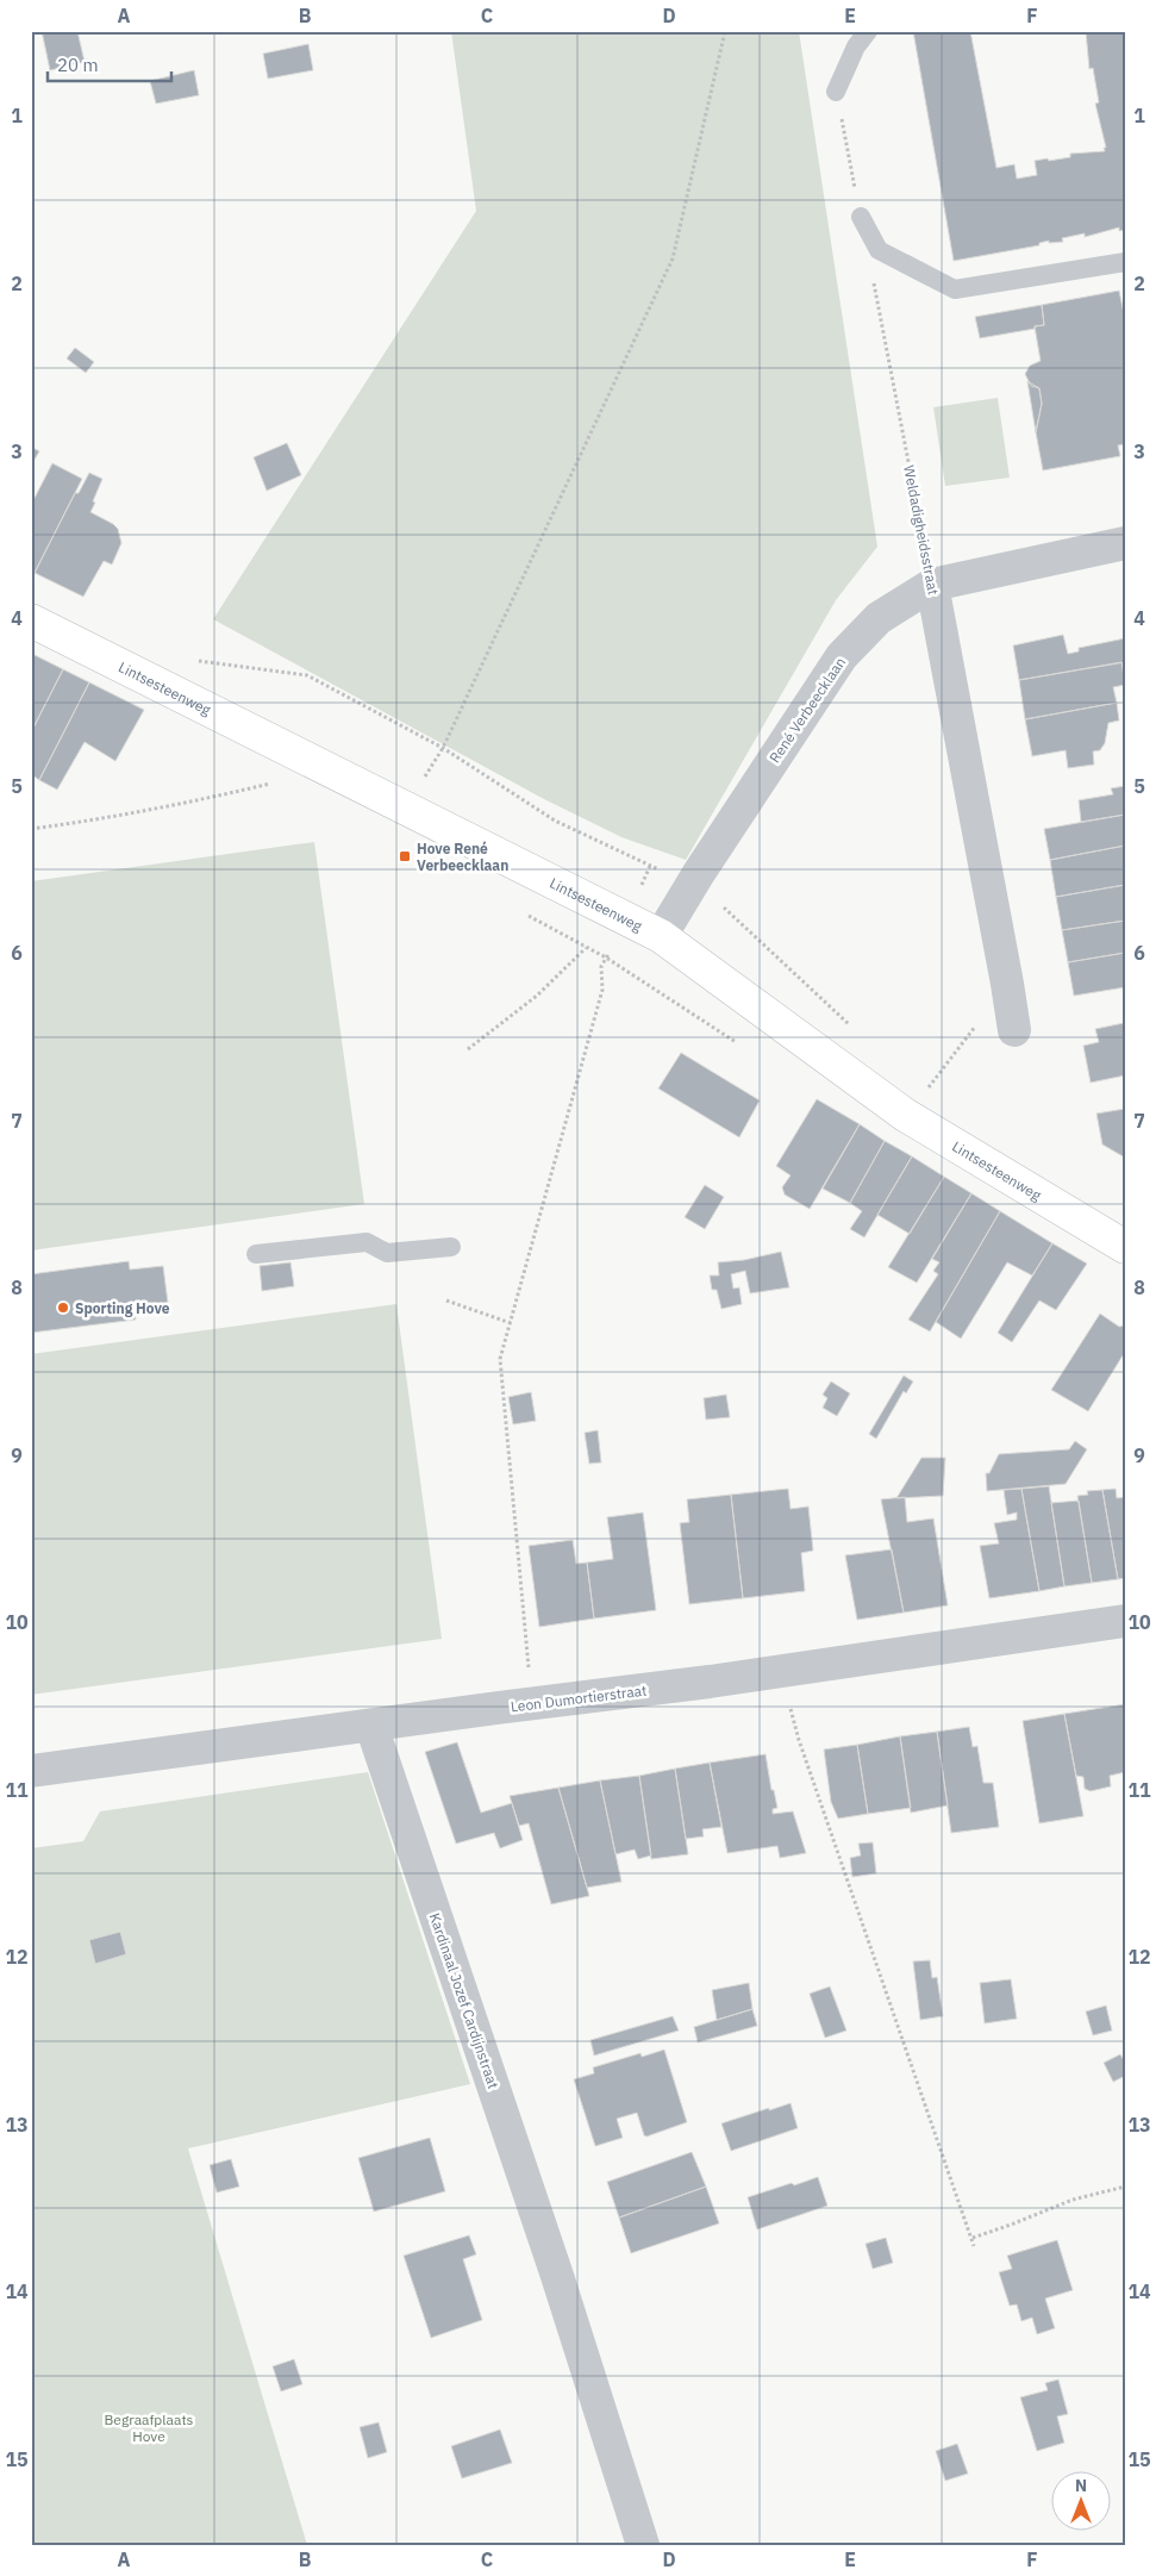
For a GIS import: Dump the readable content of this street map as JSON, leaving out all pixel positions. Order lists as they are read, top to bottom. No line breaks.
{"streets":{"street":["Weldadigheidsstraat","Lintsesteenweg","René Verbeecklaan","Leon Dumortierstraat","Kardinaal Jozef Cardijnstraat"]},"crossings":[["Weldadigheidsstraat","René Verbeecklaan"],["Lintsesteenweg","René Verbeecklaan"],["Leon Dumortierstraat","Kardinaal Jozef Cardijnstraat"]],"parks":["Begraafplaats Hove"],"places":{"transit":["Hove René Verbeecklaan"],"other":["Sporting Hove"]},"scale_bar":"20 m","north":"top","grid":{"columns":["A","B","C","D","E","F"],"rows":["1","2","3","4","5","6","7","8","9","10","11","12","13","14","15"]}}
